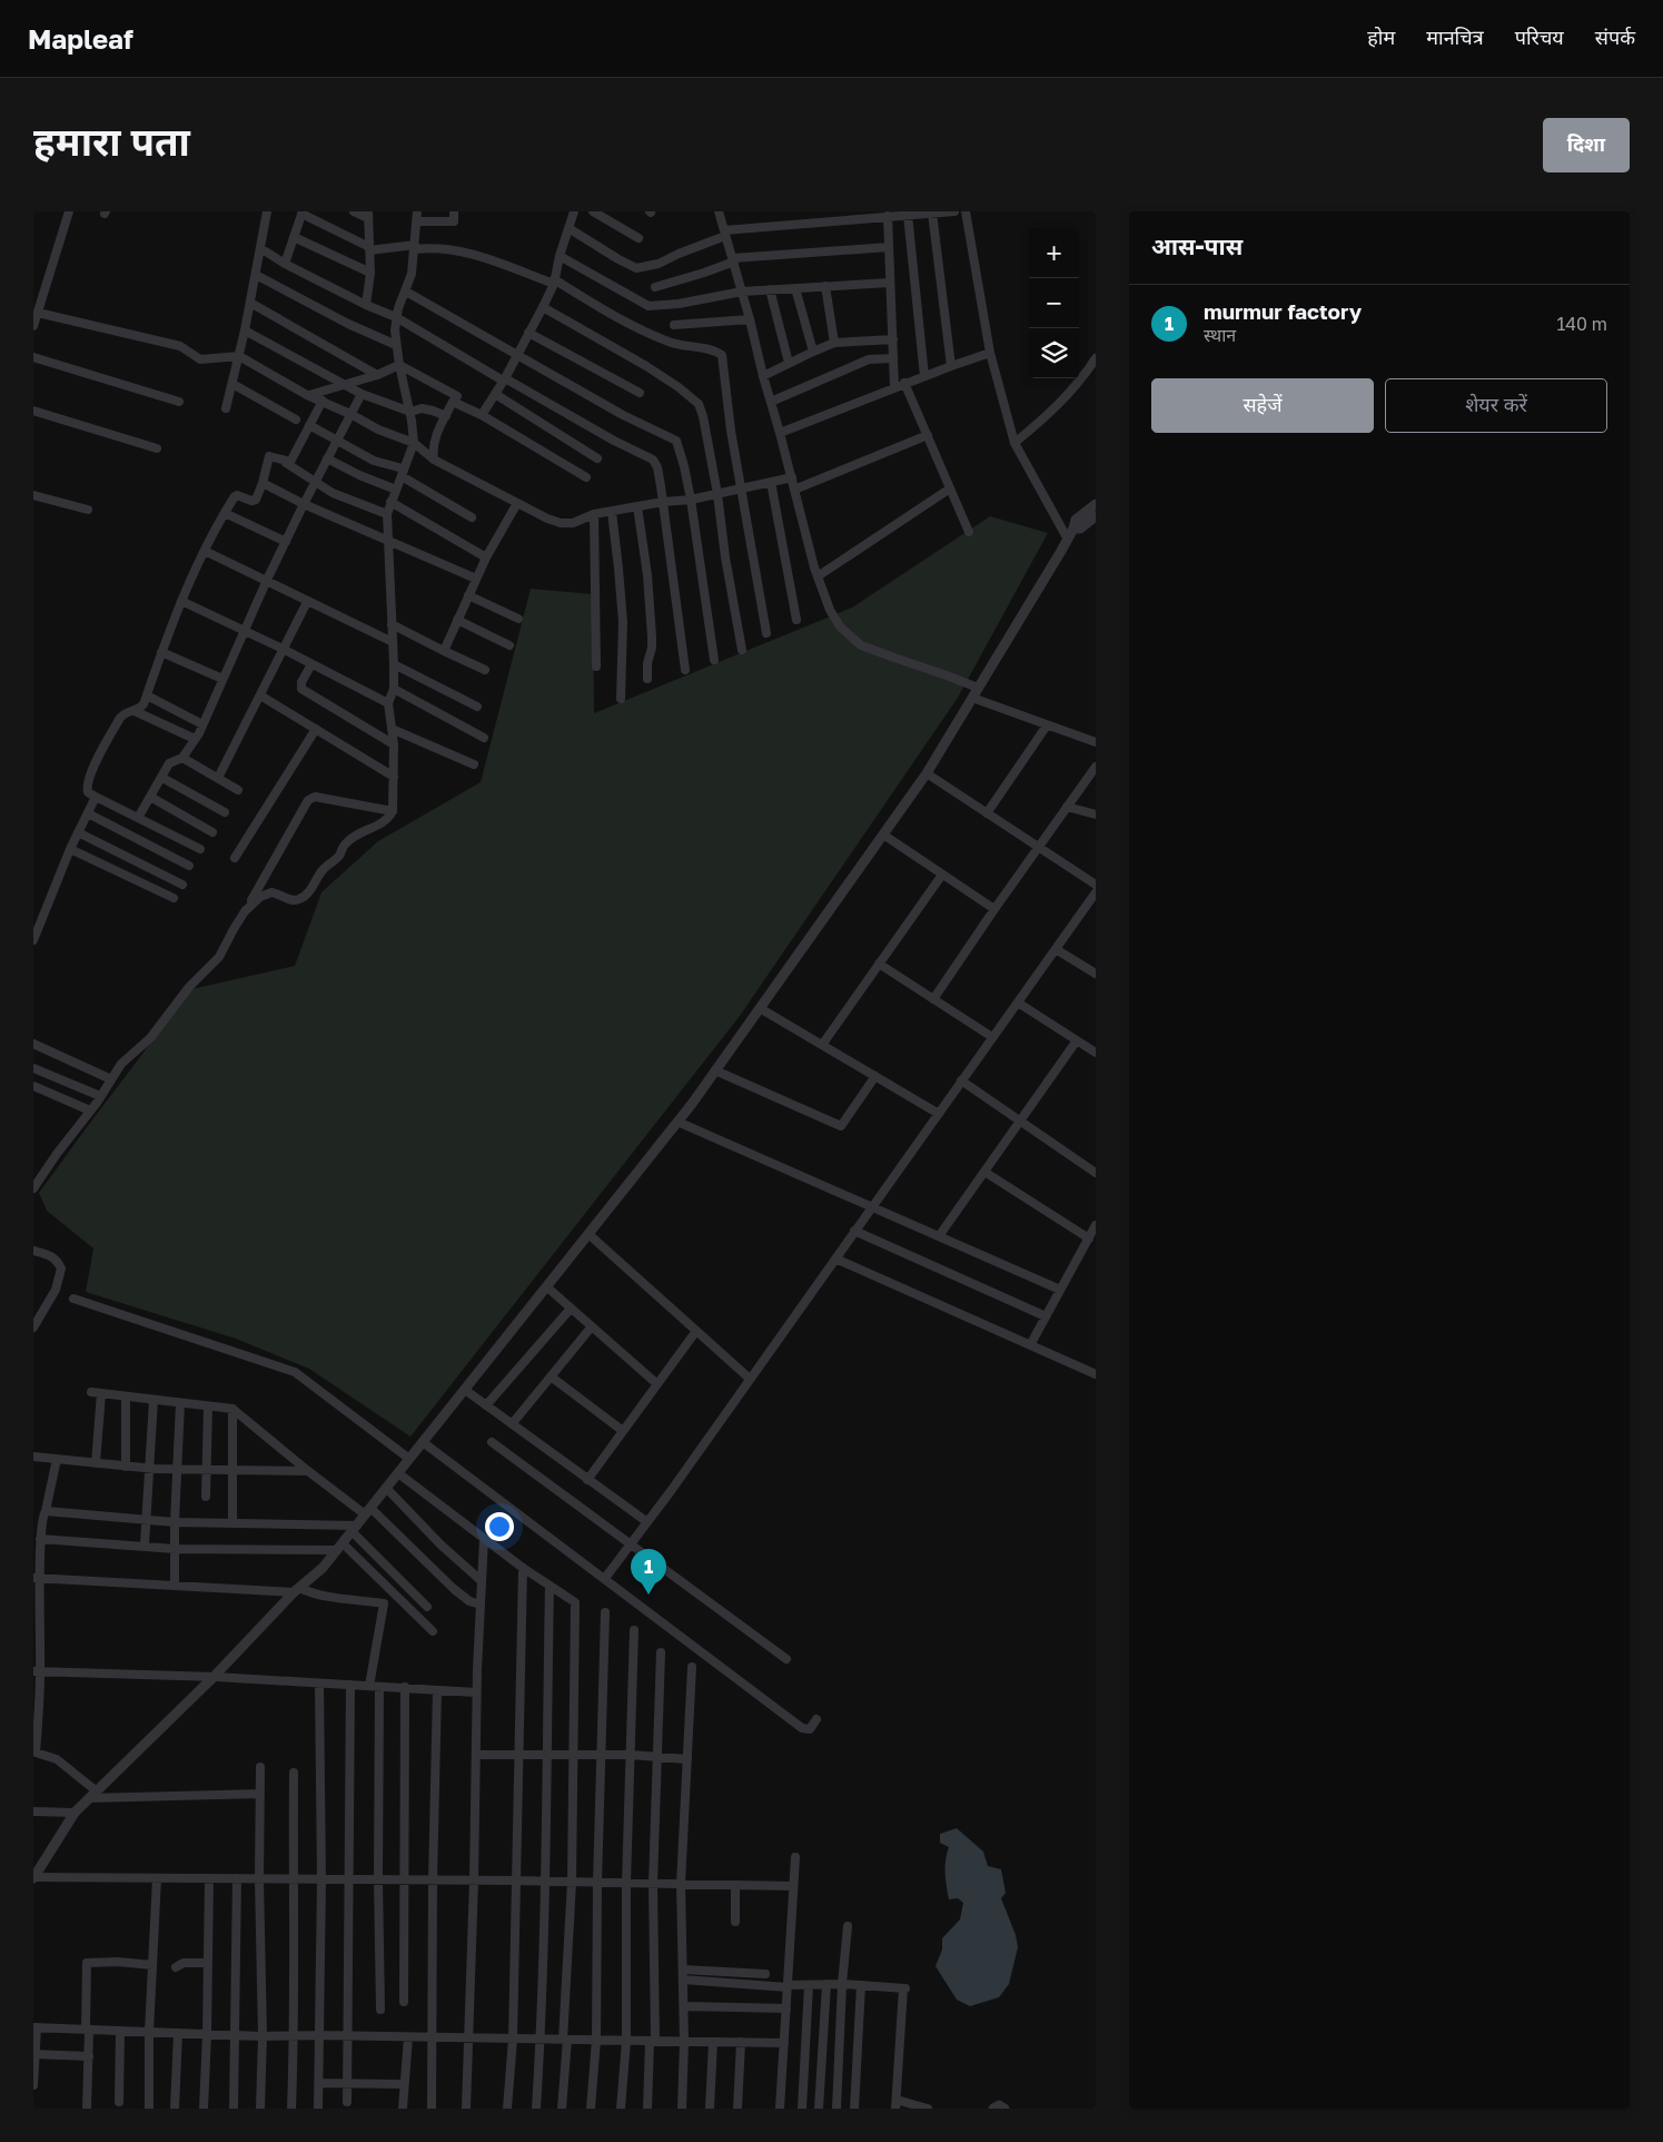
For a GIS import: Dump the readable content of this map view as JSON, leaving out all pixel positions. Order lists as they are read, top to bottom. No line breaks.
{"page":{"header":"Mapleaf","nav":["होम","मानचित्र","परिचय","संपर्क"],"title":"हमारा पता","buttons":["दिशा",["सहेजें","शेयर करें"]],"heading":"आस-पास","map_buttons":["+","−"],"list":[{"mark":"1","name":"murmur factory","note":"स्थान","value":"140 m"}],"pins":"1"}}
